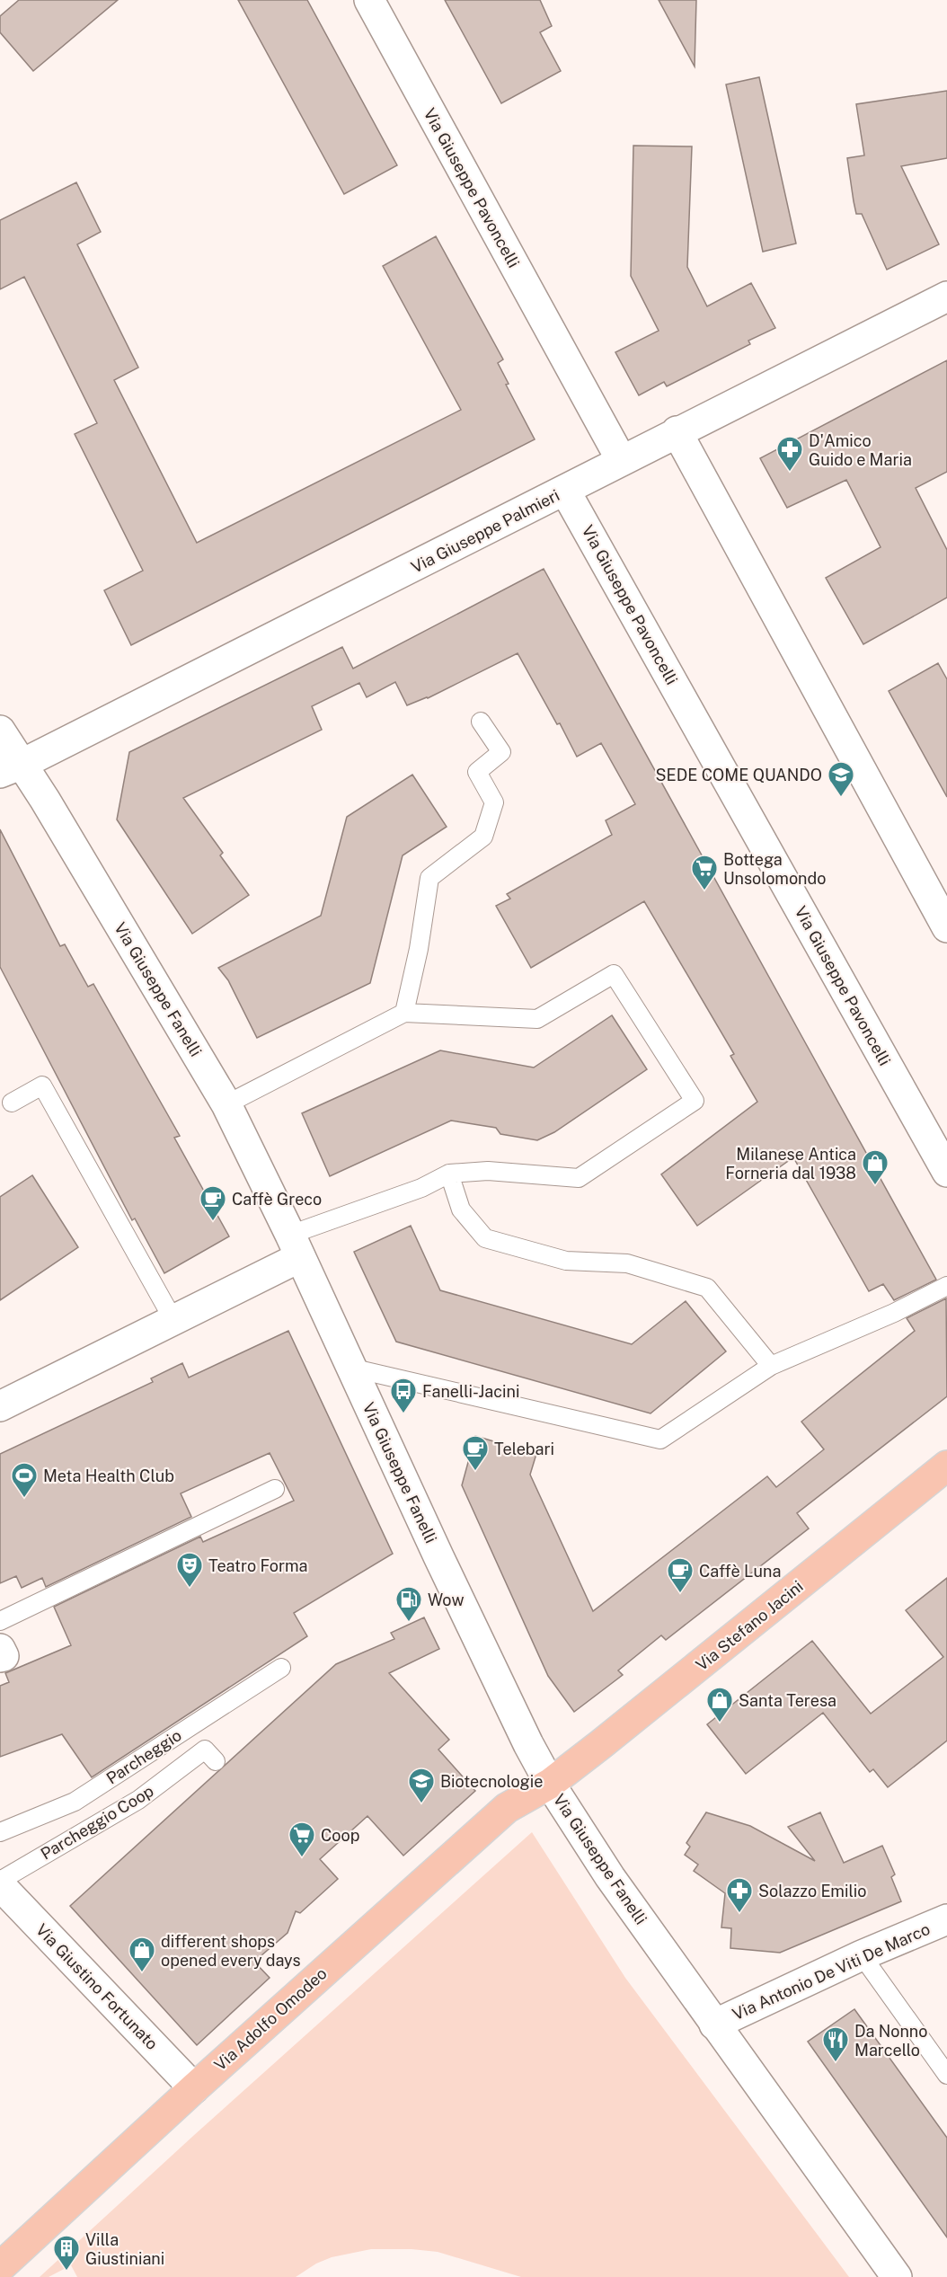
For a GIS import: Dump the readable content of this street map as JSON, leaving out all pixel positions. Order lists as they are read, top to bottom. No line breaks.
{"streets":{"main road":["Via Stefano Jacini","Via Adolfo Omodeo"],"street":["Via Giuseppe Pavoncelli","Via Giuseppe Palmieri","Via Giuseppe Fanelli","Via Antonio De Viti De Marco","Via Giustino Fortunato"],"lane":["Parcheggio","Parcheggio Coop"]},"crossings":[["Via Giuseppe Pavoncelli","Via Giuseppe Palmieri"],["Via Giuseppe Palmieri","Via Giuseppe Fanelli"],["Via Giuseppe Fanelli","Via Stefano Jacini"],["Via Giuseppe Fanelli","Via Antonio De Viti De Marco"],["Via Giuseppe Fanelli","Via Adolfo Omodeo"],["Via Stefano Jacini","Via Adolfo Omodeo"],["Via Giustino Fortunato","Via Adolfo Omodeo"]],"places":{"pharmacy":["D'Amico Guido e Maria","Solazzo Emilio"],"school or university":["SEDE COME QUANDO","Biotecnologie"],"supermarket":["Bottega Unsolomondo","Coop"],"shop":["Milanese Antica Forneria dal 1938","Santa Teresa","different shops opened every days"],"cafe":["Caffè Greco","Telebari","Caffè Luna"],"bus stop":["Fanelli-Jacini"],"sports":["Meta Health Club"],"theatre":["Teatro Forma"],"fuel station":["Wow"],"restaurant":["Da Nonno Marcello"],"building":["Villa Giustiniani"]}}
